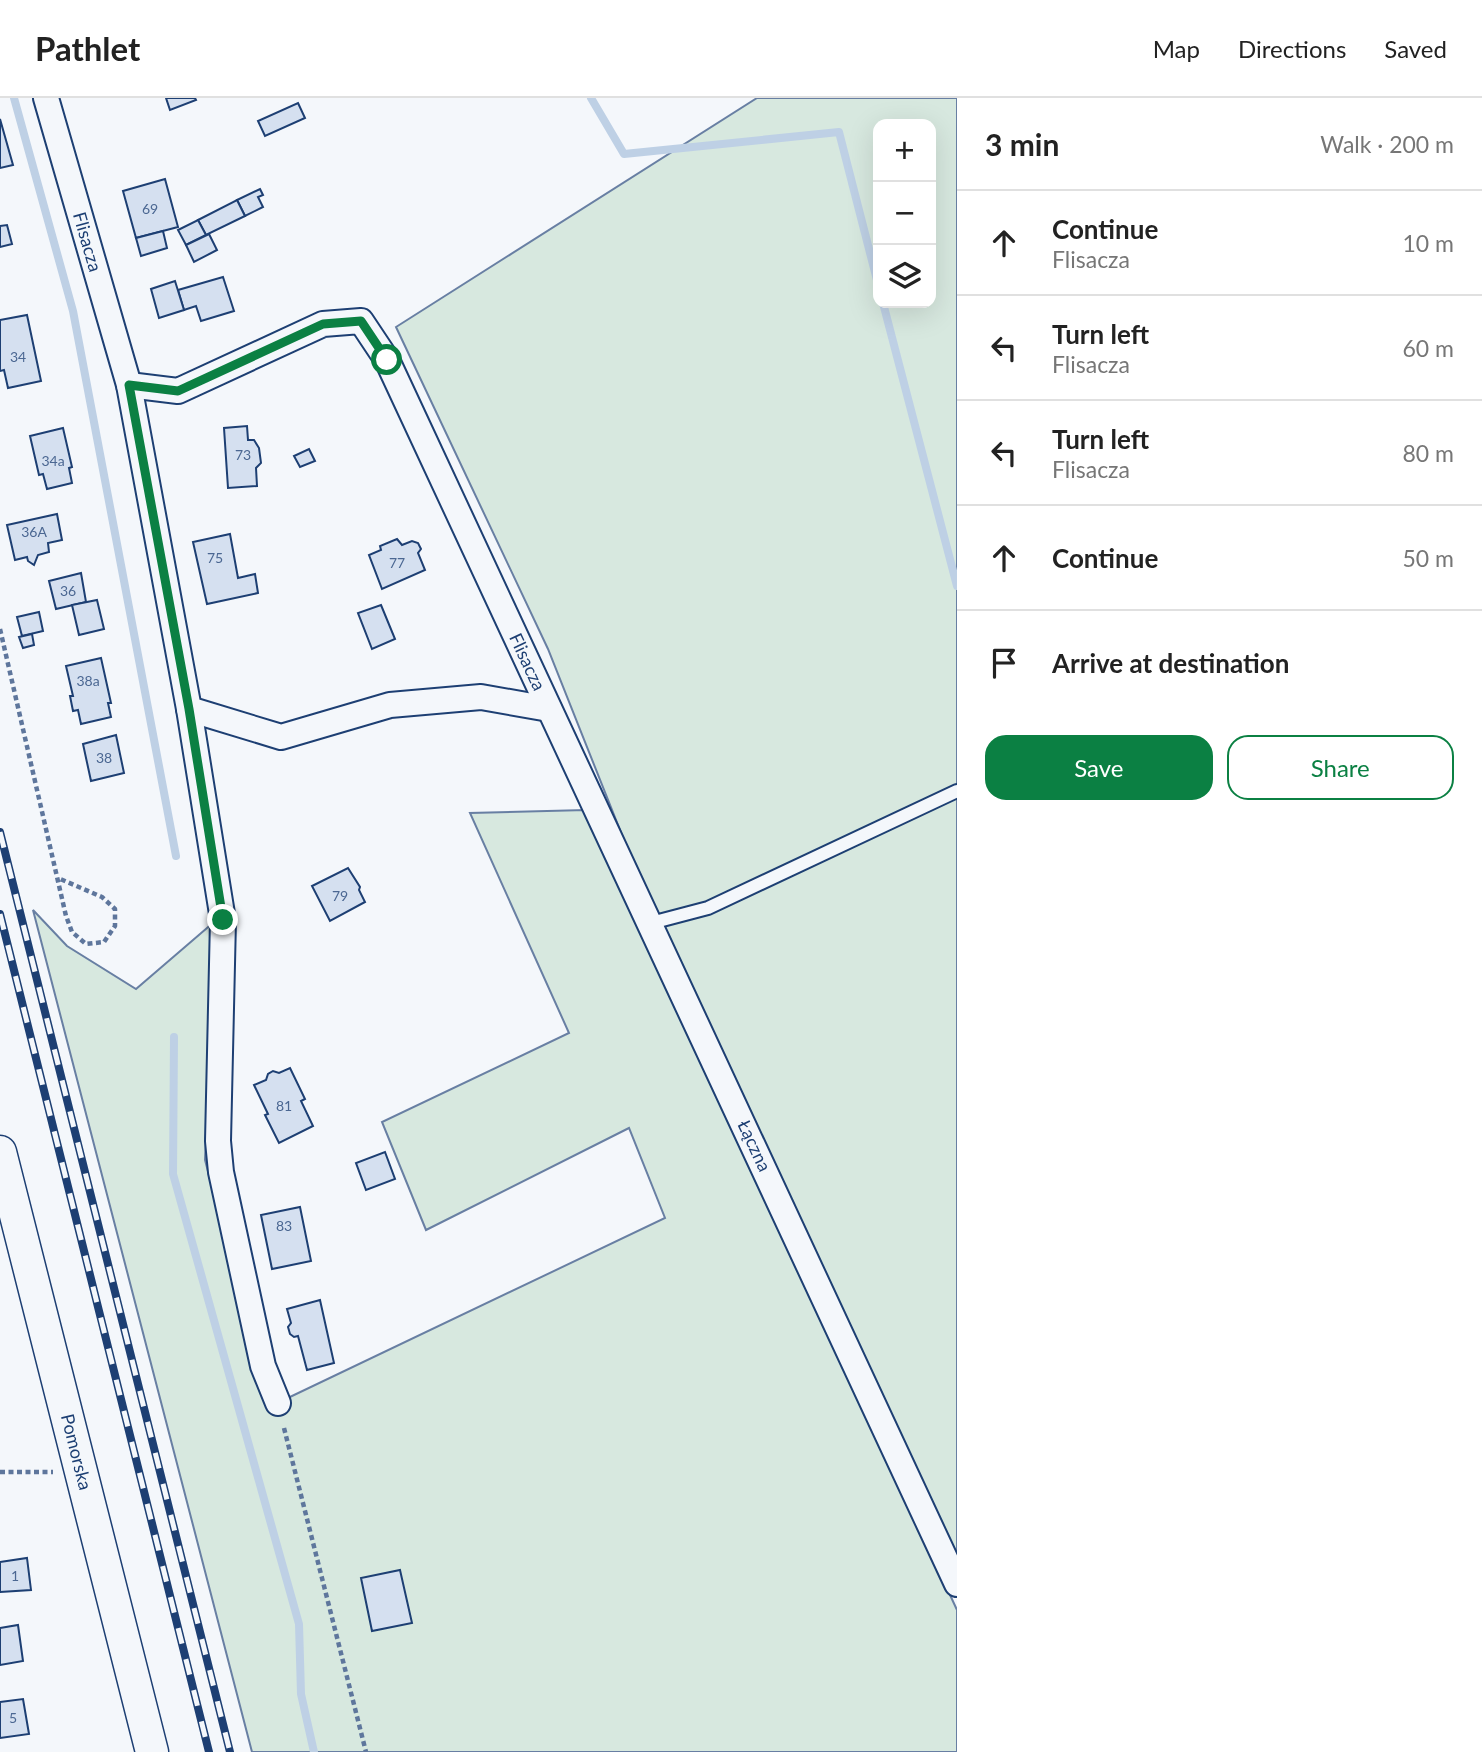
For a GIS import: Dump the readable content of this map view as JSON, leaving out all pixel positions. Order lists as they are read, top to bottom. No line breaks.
{"streets":{"street":["Flisacza","Łączna","Pomorska"]},"crossings":[["Flisacza","Łączna"]],"house_numbers":["69","34","73","34a","36A","75","77","36","38a","38","79","81","83","1","5"],"page":{"header":"Pathlet","nav":["Map","Directions","Saved"],"heading":["3 min","Walk · 200 m"],"map_buttons":["+","−"],"list":[["Continue","Flisacza","10 m"],["Turn left","Flisacza","60 m"],["Turn left","Flisacza","80 m"],["Continue","50 m"],"Arrive at destination"],"buttons":["Save","Share"]}}
